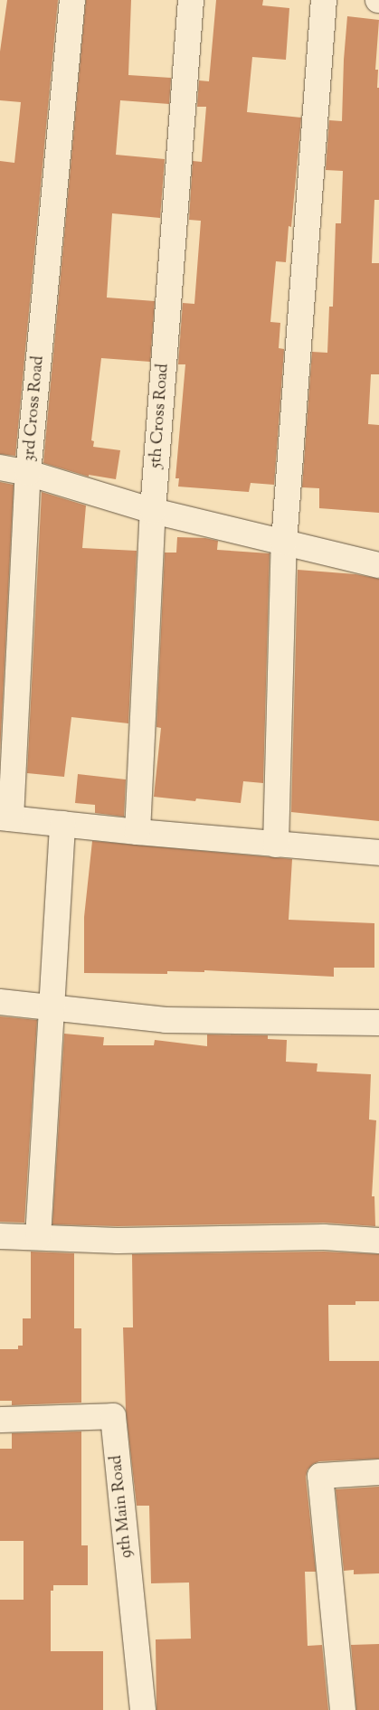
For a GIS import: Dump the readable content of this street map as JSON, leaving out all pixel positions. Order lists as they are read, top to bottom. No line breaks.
{"streets":{"street":["3rd Cross Road","5th Cross Road","9th Main Road"]}}
